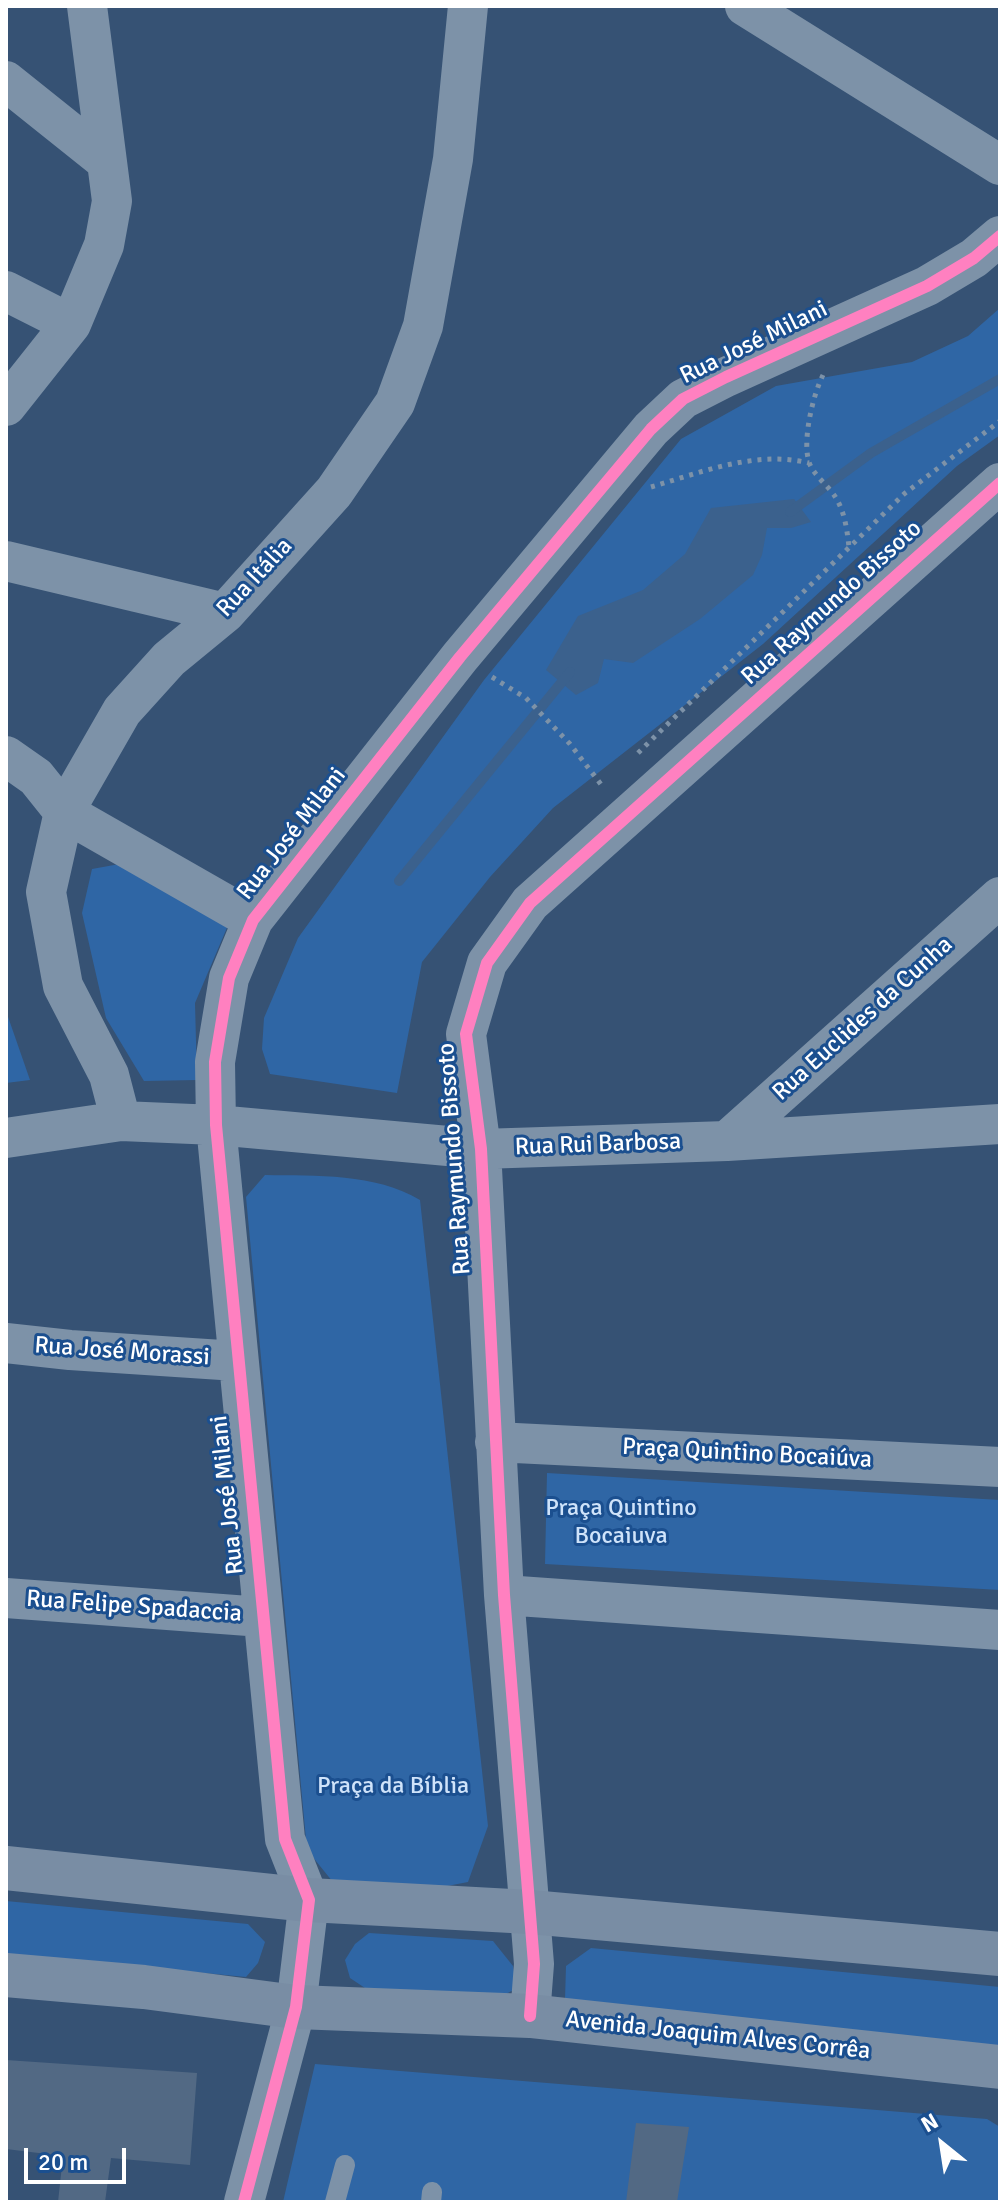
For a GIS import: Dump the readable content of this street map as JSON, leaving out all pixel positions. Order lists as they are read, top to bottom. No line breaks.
{"streets":{"main road":["Avenida Joaquim Alves Corrêa"],"street":["Rua José Milani","Rua Itália","Rua Raymundo Bissoto","Rua Euclides da Cunha","Rua Rui Barbosa","Rua José Morassi","Praça Quintino Bocaiúva","Rua Felipe Spadaccia"]},"crossings":[["Rua José Milani","Rua Rui Barbosa"],["Rua José Milani","Rua José Morassi"],["Rua José Milani","Rua Felipe Spadaccia"],["Rua Itália","Rua Rui Barbosa"],["Rua Raymundo Bissoto","Rua Rui Barbosa"],["Rua Raymundo Bissoto","Praça Quintino Bocaiúva"],["Rua Raymundo Bissoto","Avenida Joaquim Alves Corrêa"],["Rua Euclides da Cunha","Rua Rui Barbosa"]],"parks":["Praça Quintino Bocaiuva","Praça da Bíblia"],"scale_bar":"20 m","north":"top left"}
